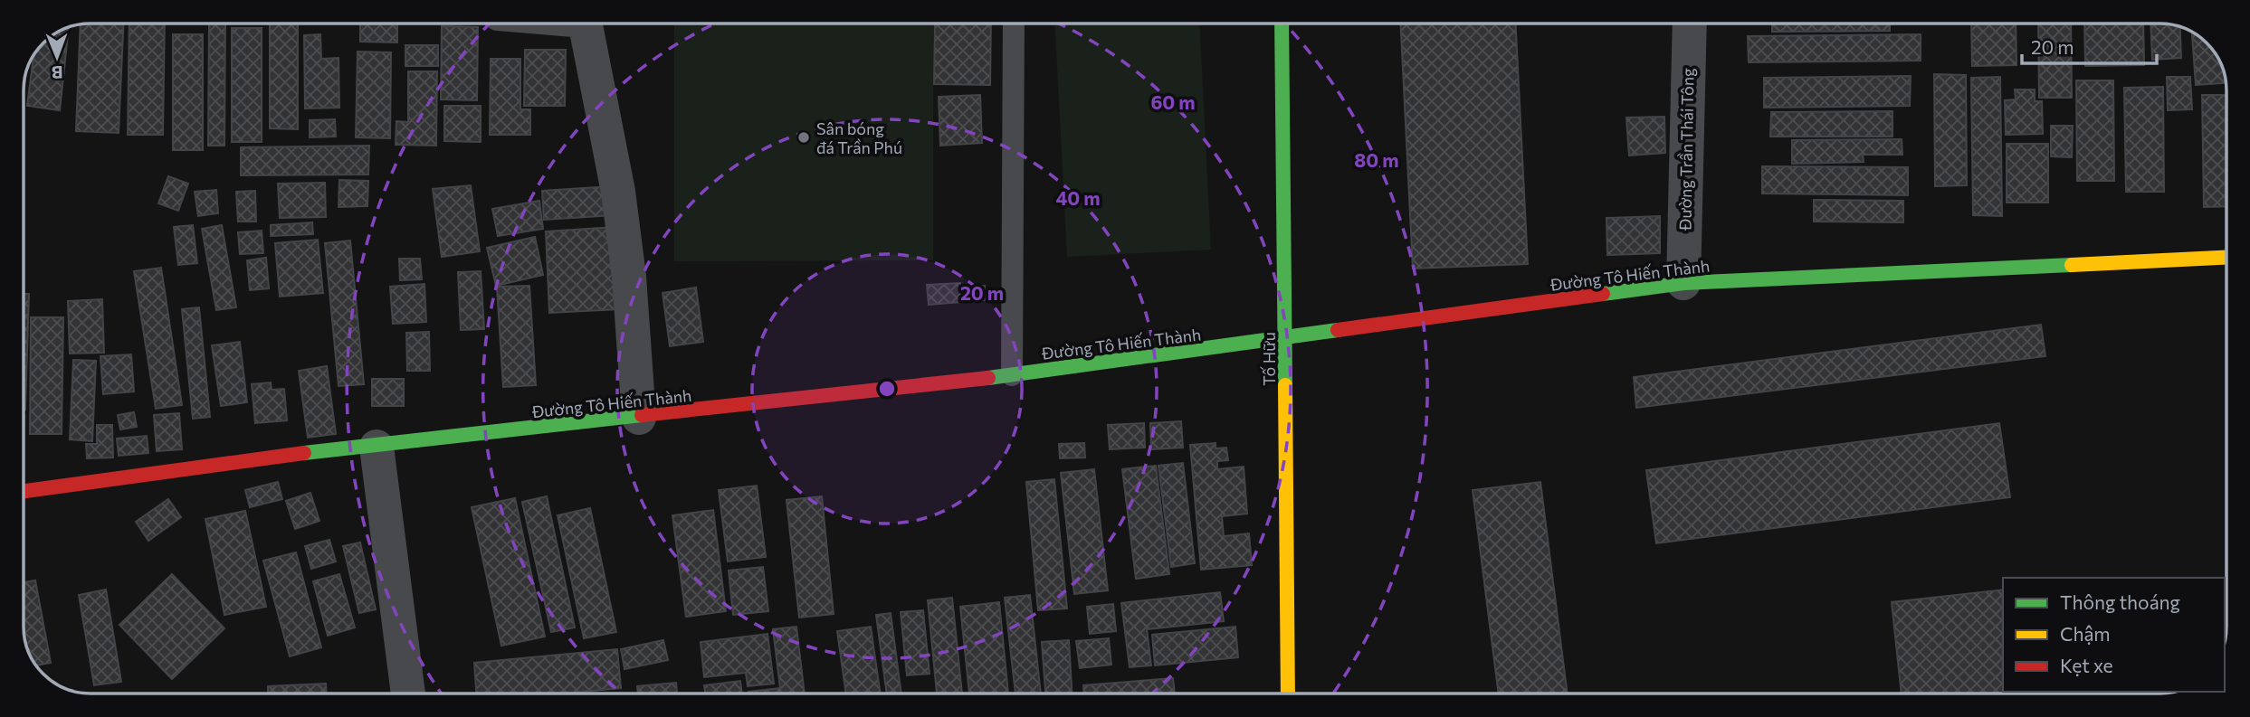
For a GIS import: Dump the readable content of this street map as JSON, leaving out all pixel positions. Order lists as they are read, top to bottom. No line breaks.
{"streets":{"street":["Đường Trần Thái Tông","Đường Tô Hiến Thành","Tố Hữu"]},"crossings":[["Đường Trần Thái Tông","Đường Tô Hiến Thành"],["Đường Tô Hiến Thành","Tố Hữu"]],"places":["Sân bóng đá Trần Phú"],"legend":["Thông thoáng","Chậm","Kẹt xe"],"scale_bar":"20 m","north":"bottom","rings":["60 m","80 m","40 m","20 m"]}
